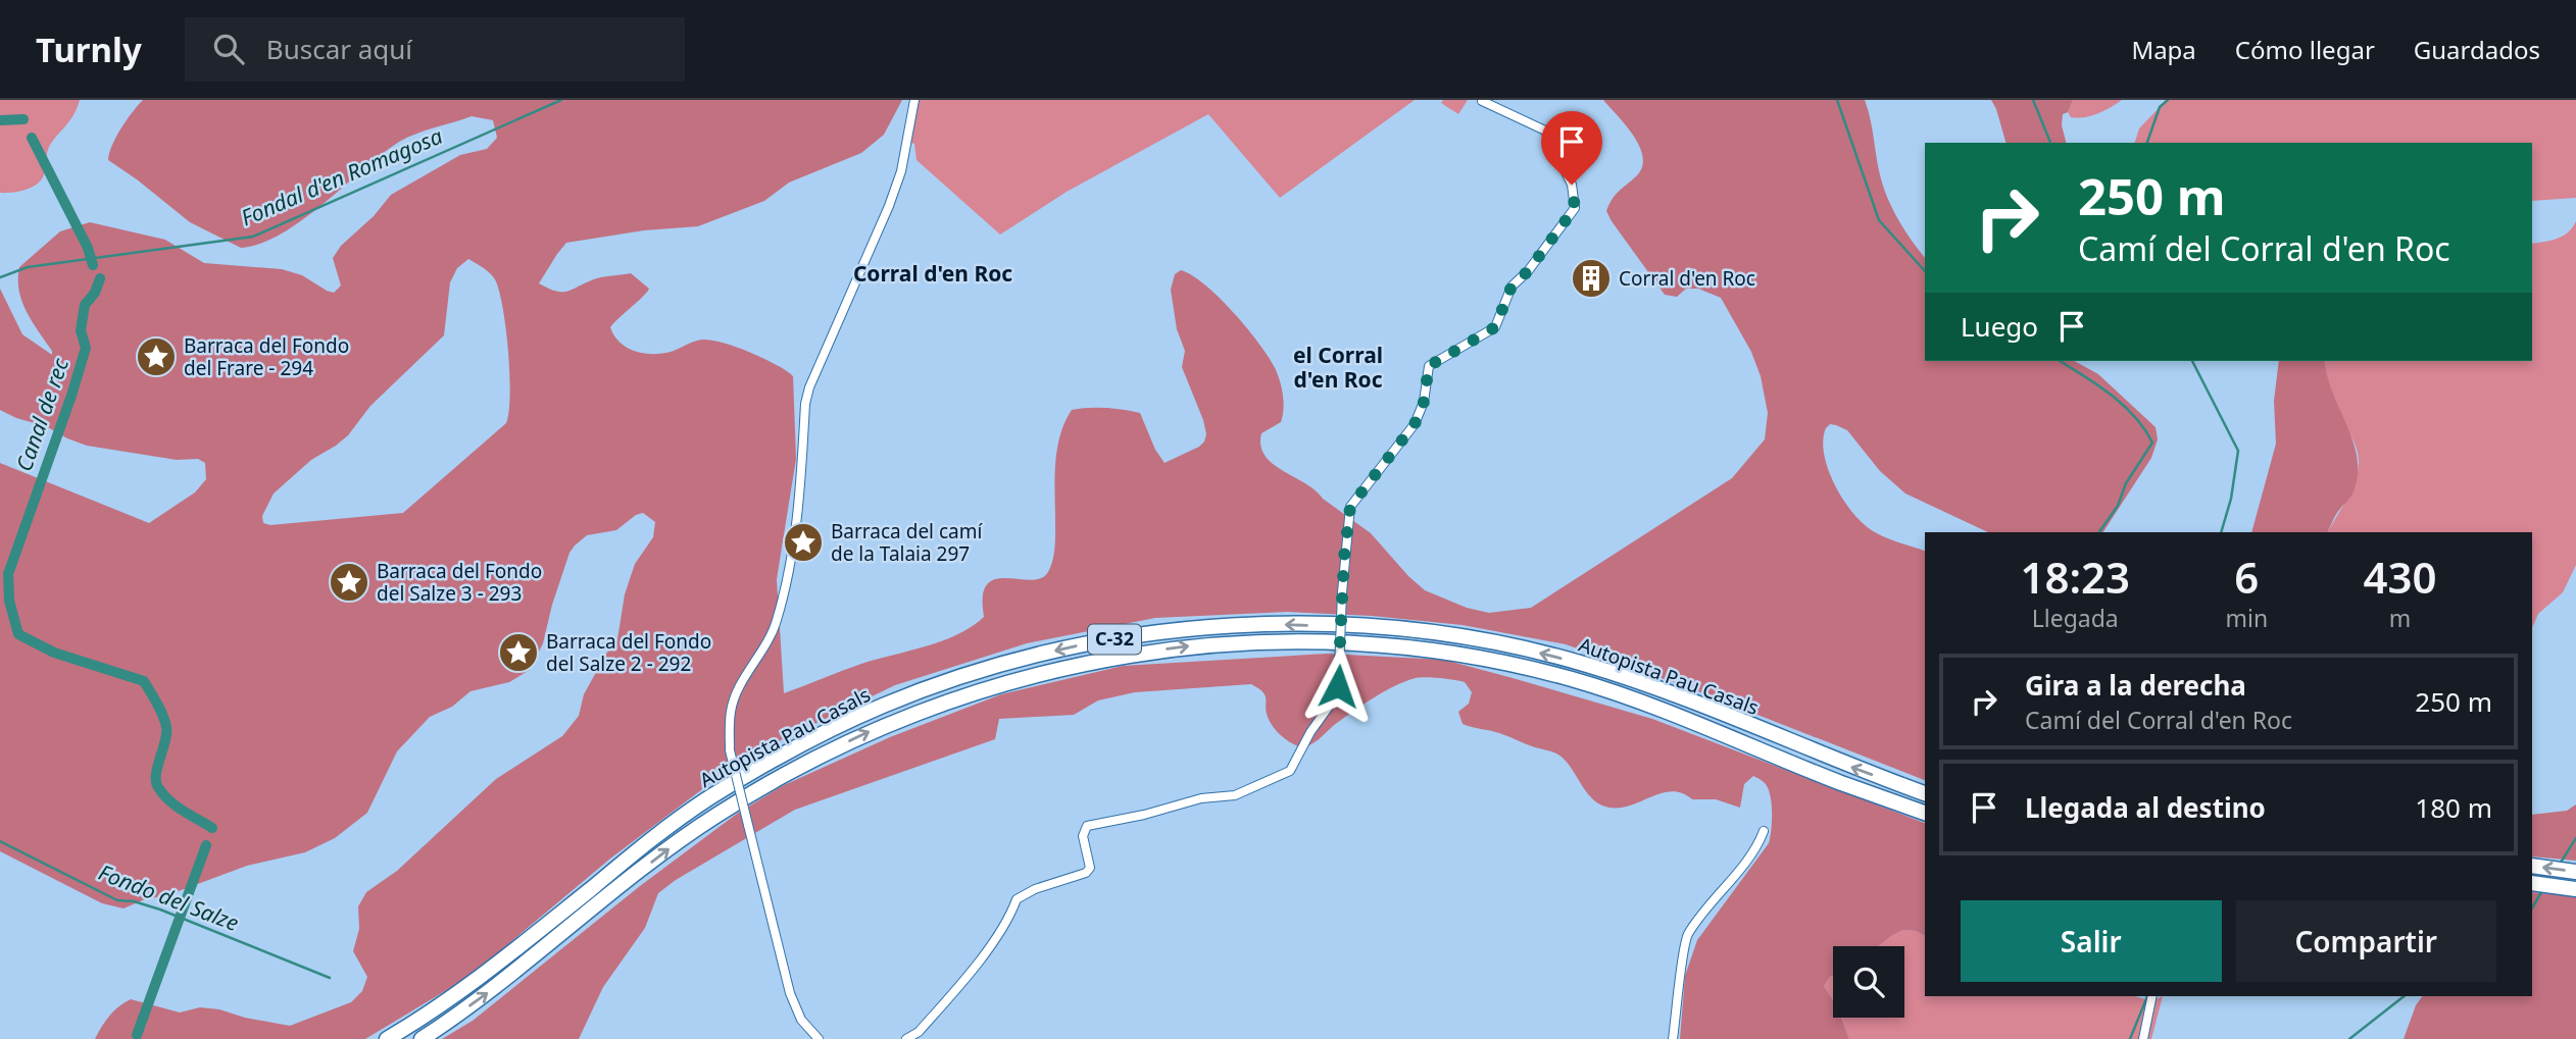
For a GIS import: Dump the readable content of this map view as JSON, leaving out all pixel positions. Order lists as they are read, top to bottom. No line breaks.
{"streets":{"highway":["C-32","Autopista Pau Casals"]},"districts":["Corral d'en Roc","el Corral d'en Roc"],"water":["Fondal d'en Romagosa","Canal de rec","Fondo del Salze"],"places":{"building":["Corral d'en Roc"],"place":["Barraca del Fondo del Frare - 294","Barraca del camí de la Talaia 297","Barraca del Fondo del Salze 3 - 293","Barraca del Fondo del Salze 2 - 292"]},"page":{"header":"Turnly","search":"Buscar aquí","nav":["Mapa","Cómo llegar","Guardados"],"turn":["250 m","Camí del Corral d'en Roc"],"then":"Luego","eta":["18:23","Llegada","6","min","430","m"],"list":[{"name":"Gira a la derecha","note":"Camí del Corral d'en Roc","value":"250 m"},{"name":"Llegada al destino","value":"180 m"}],"buttons":["Salir","Compartir"]}}
